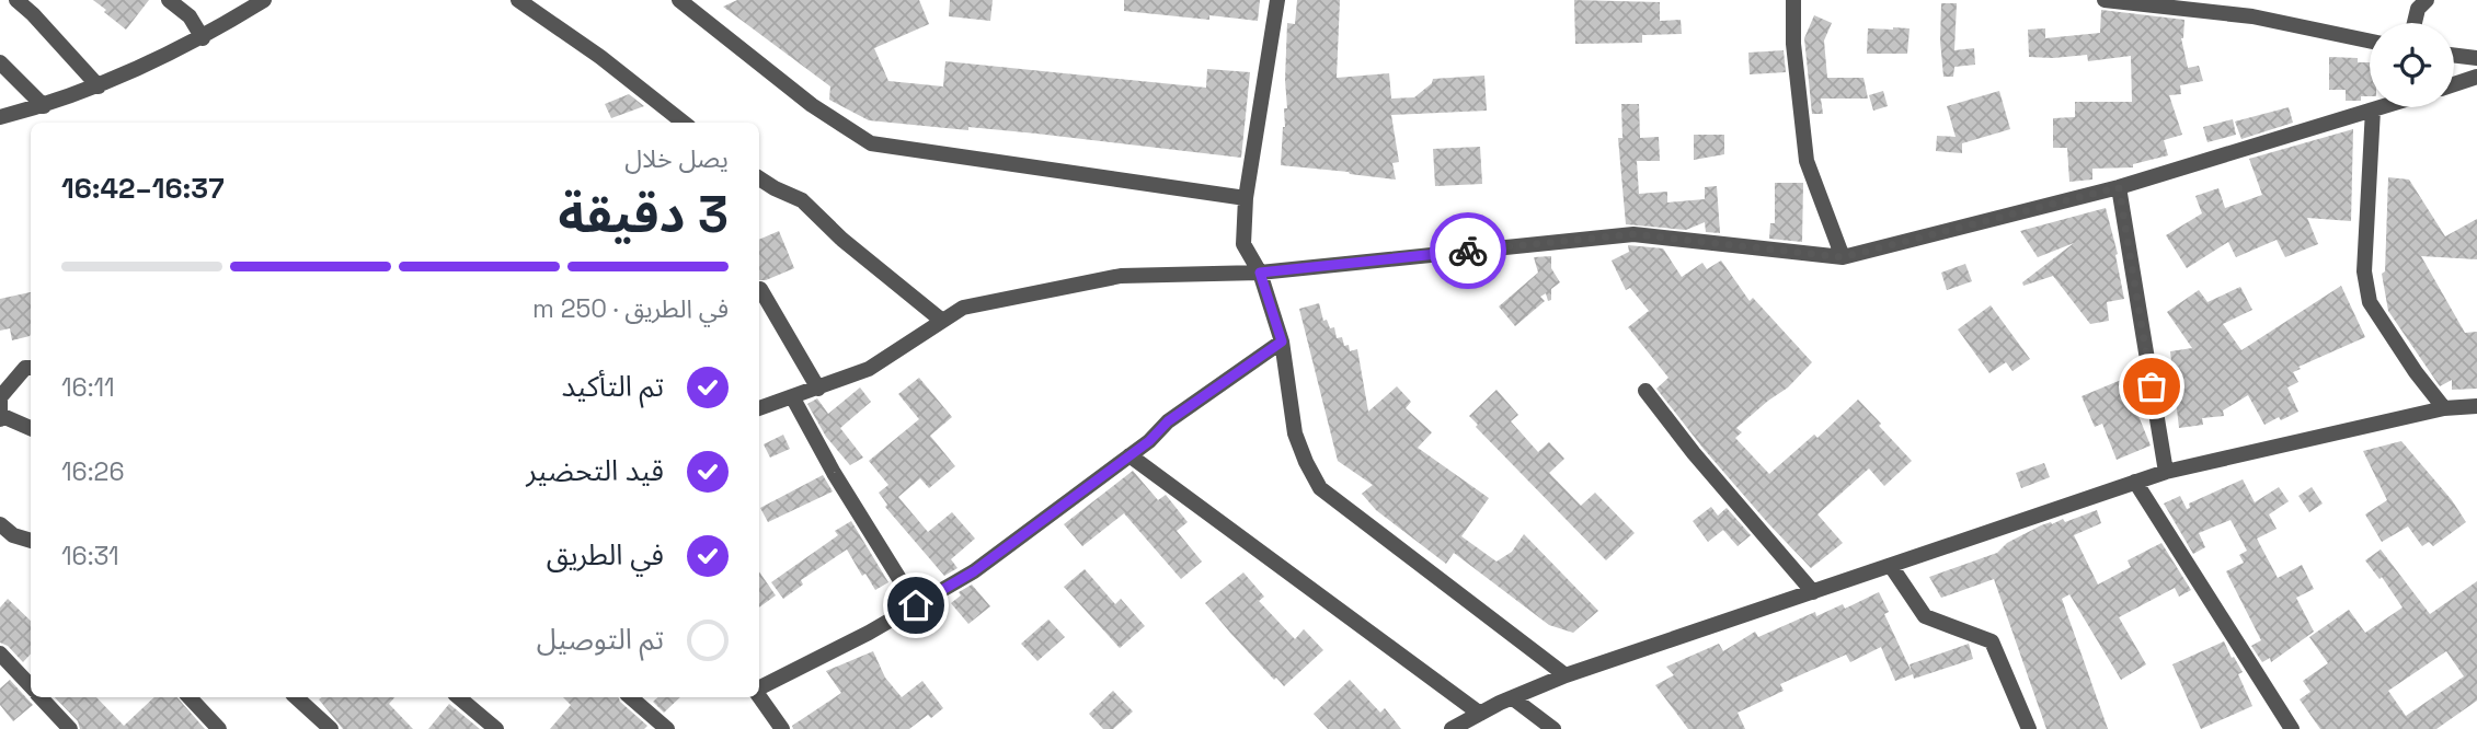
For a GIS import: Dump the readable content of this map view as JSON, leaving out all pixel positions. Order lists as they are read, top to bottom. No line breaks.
{"page":{"heading":["3 دقيقة","يصل خلال","16:37–16:42"],"bar":"في الطريق · 250 m","list":[["تم التأكيد","16:11"],["قيد التحضير","16:26"],["في الطريق","16:31"],"تم التوصيل"]}}
